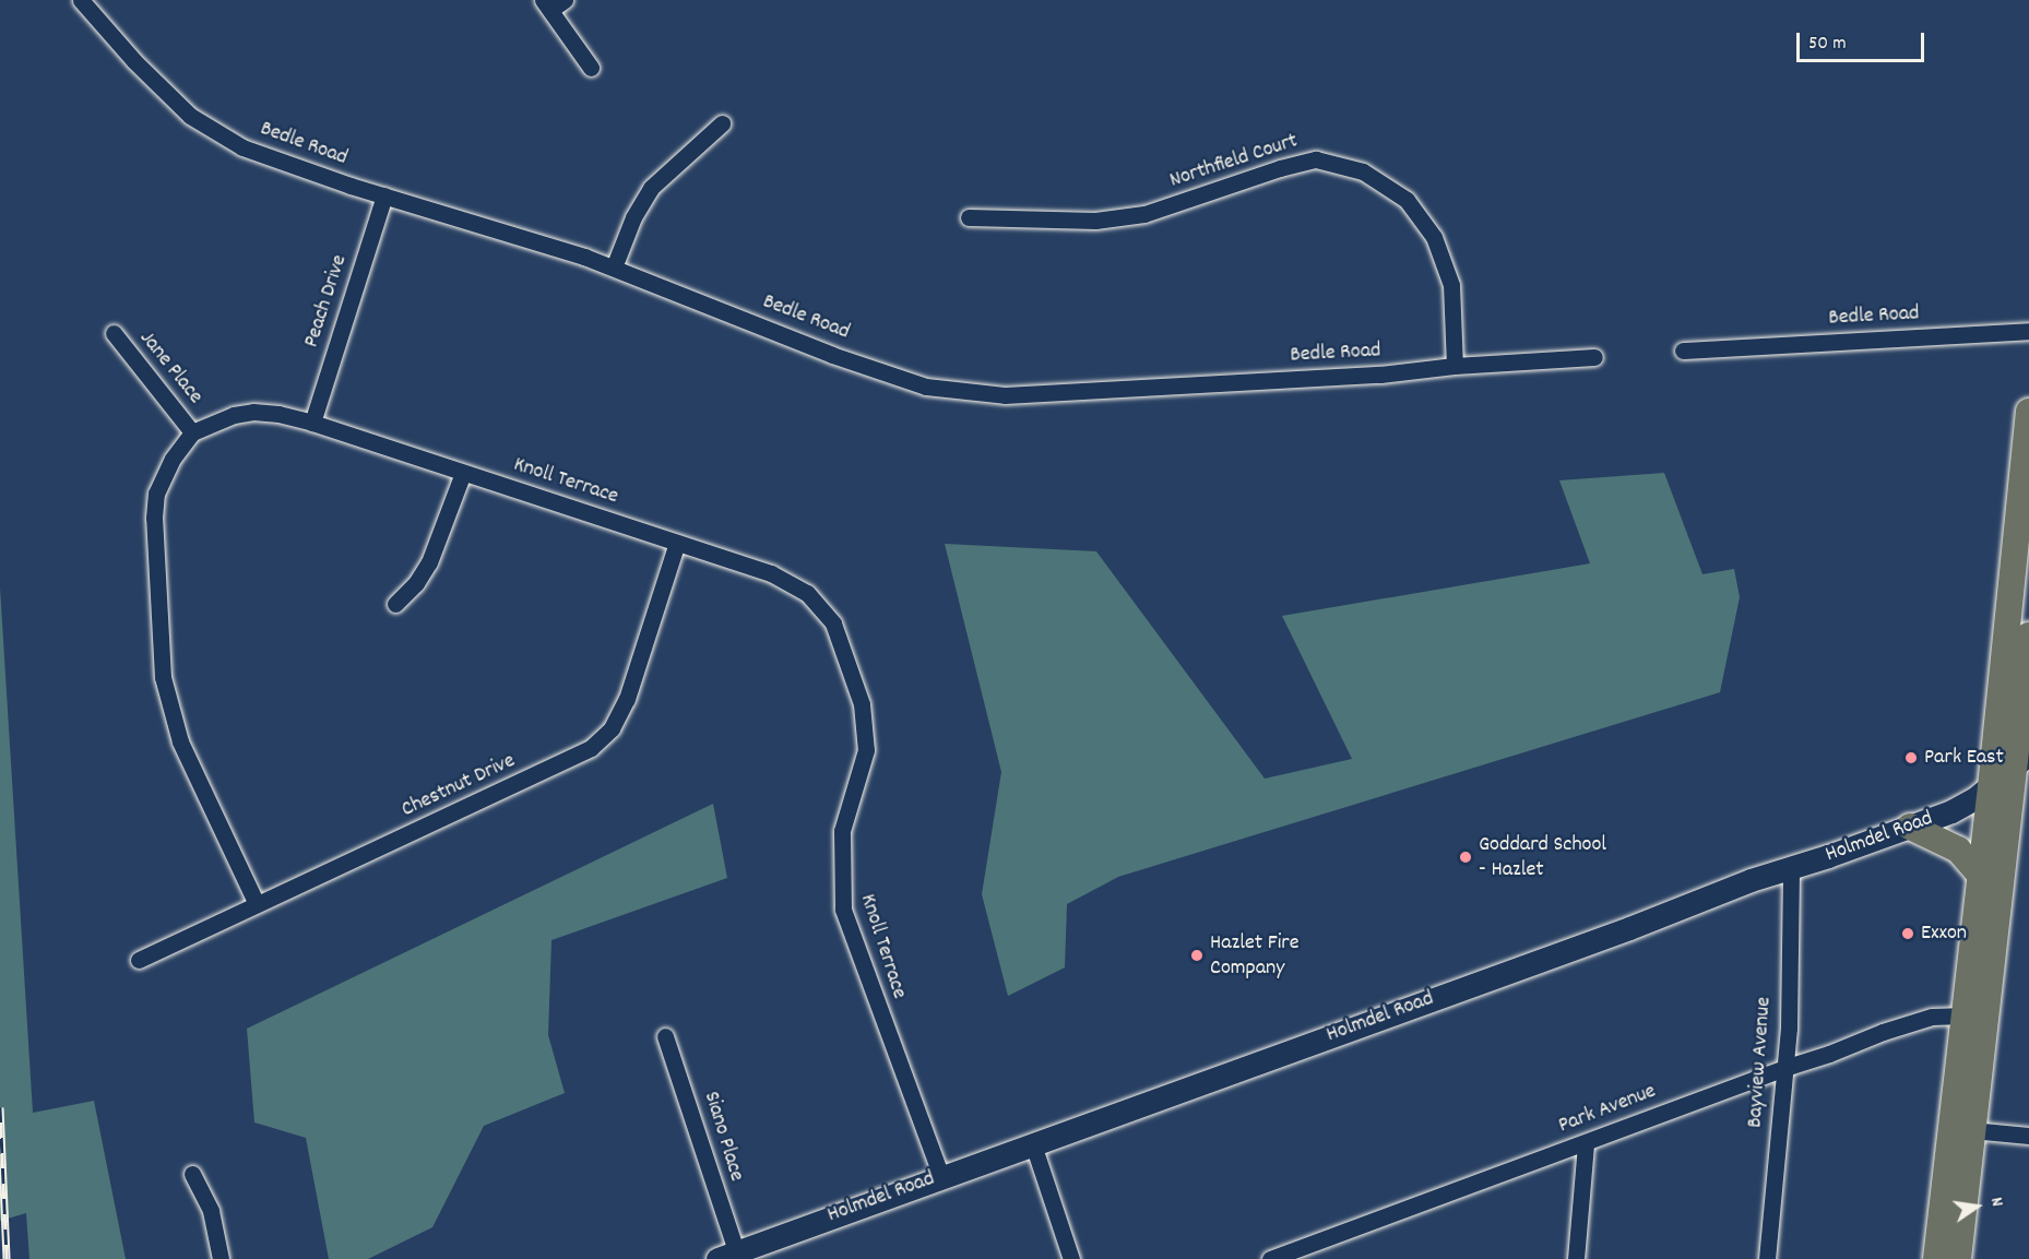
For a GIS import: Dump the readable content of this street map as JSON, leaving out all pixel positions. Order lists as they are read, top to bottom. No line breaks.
{"streets":{"main road":["Holmdel Road"],"street":["Bedle Road","Northfield Court","Peach Drive","Jane Place","Knoll Terrace","Chestnut Drive","Bayview Avenue","Park Avenue","Siano Place"]},"crossings":[["Bedle Road","Northfield Court"],["Bedle Road","Peach Drive"],["Peach Drive","Knoll Terrace"],["Jane Place","Knoll Terrace"],["Knoll Terrace","Chestnut Drive"],["Knoll Terrace","Holmdel Road"],["Holmdel Road","Bayview Avenue"],["Holmdel Road","Siano Place"],["Bayview Avenue","Park Avenue"]],"places":["Park East","Goddard School - Hazlet","Exxon","Hazlet Fire Company"],"scale_bar":"50 m","north":"right"}
